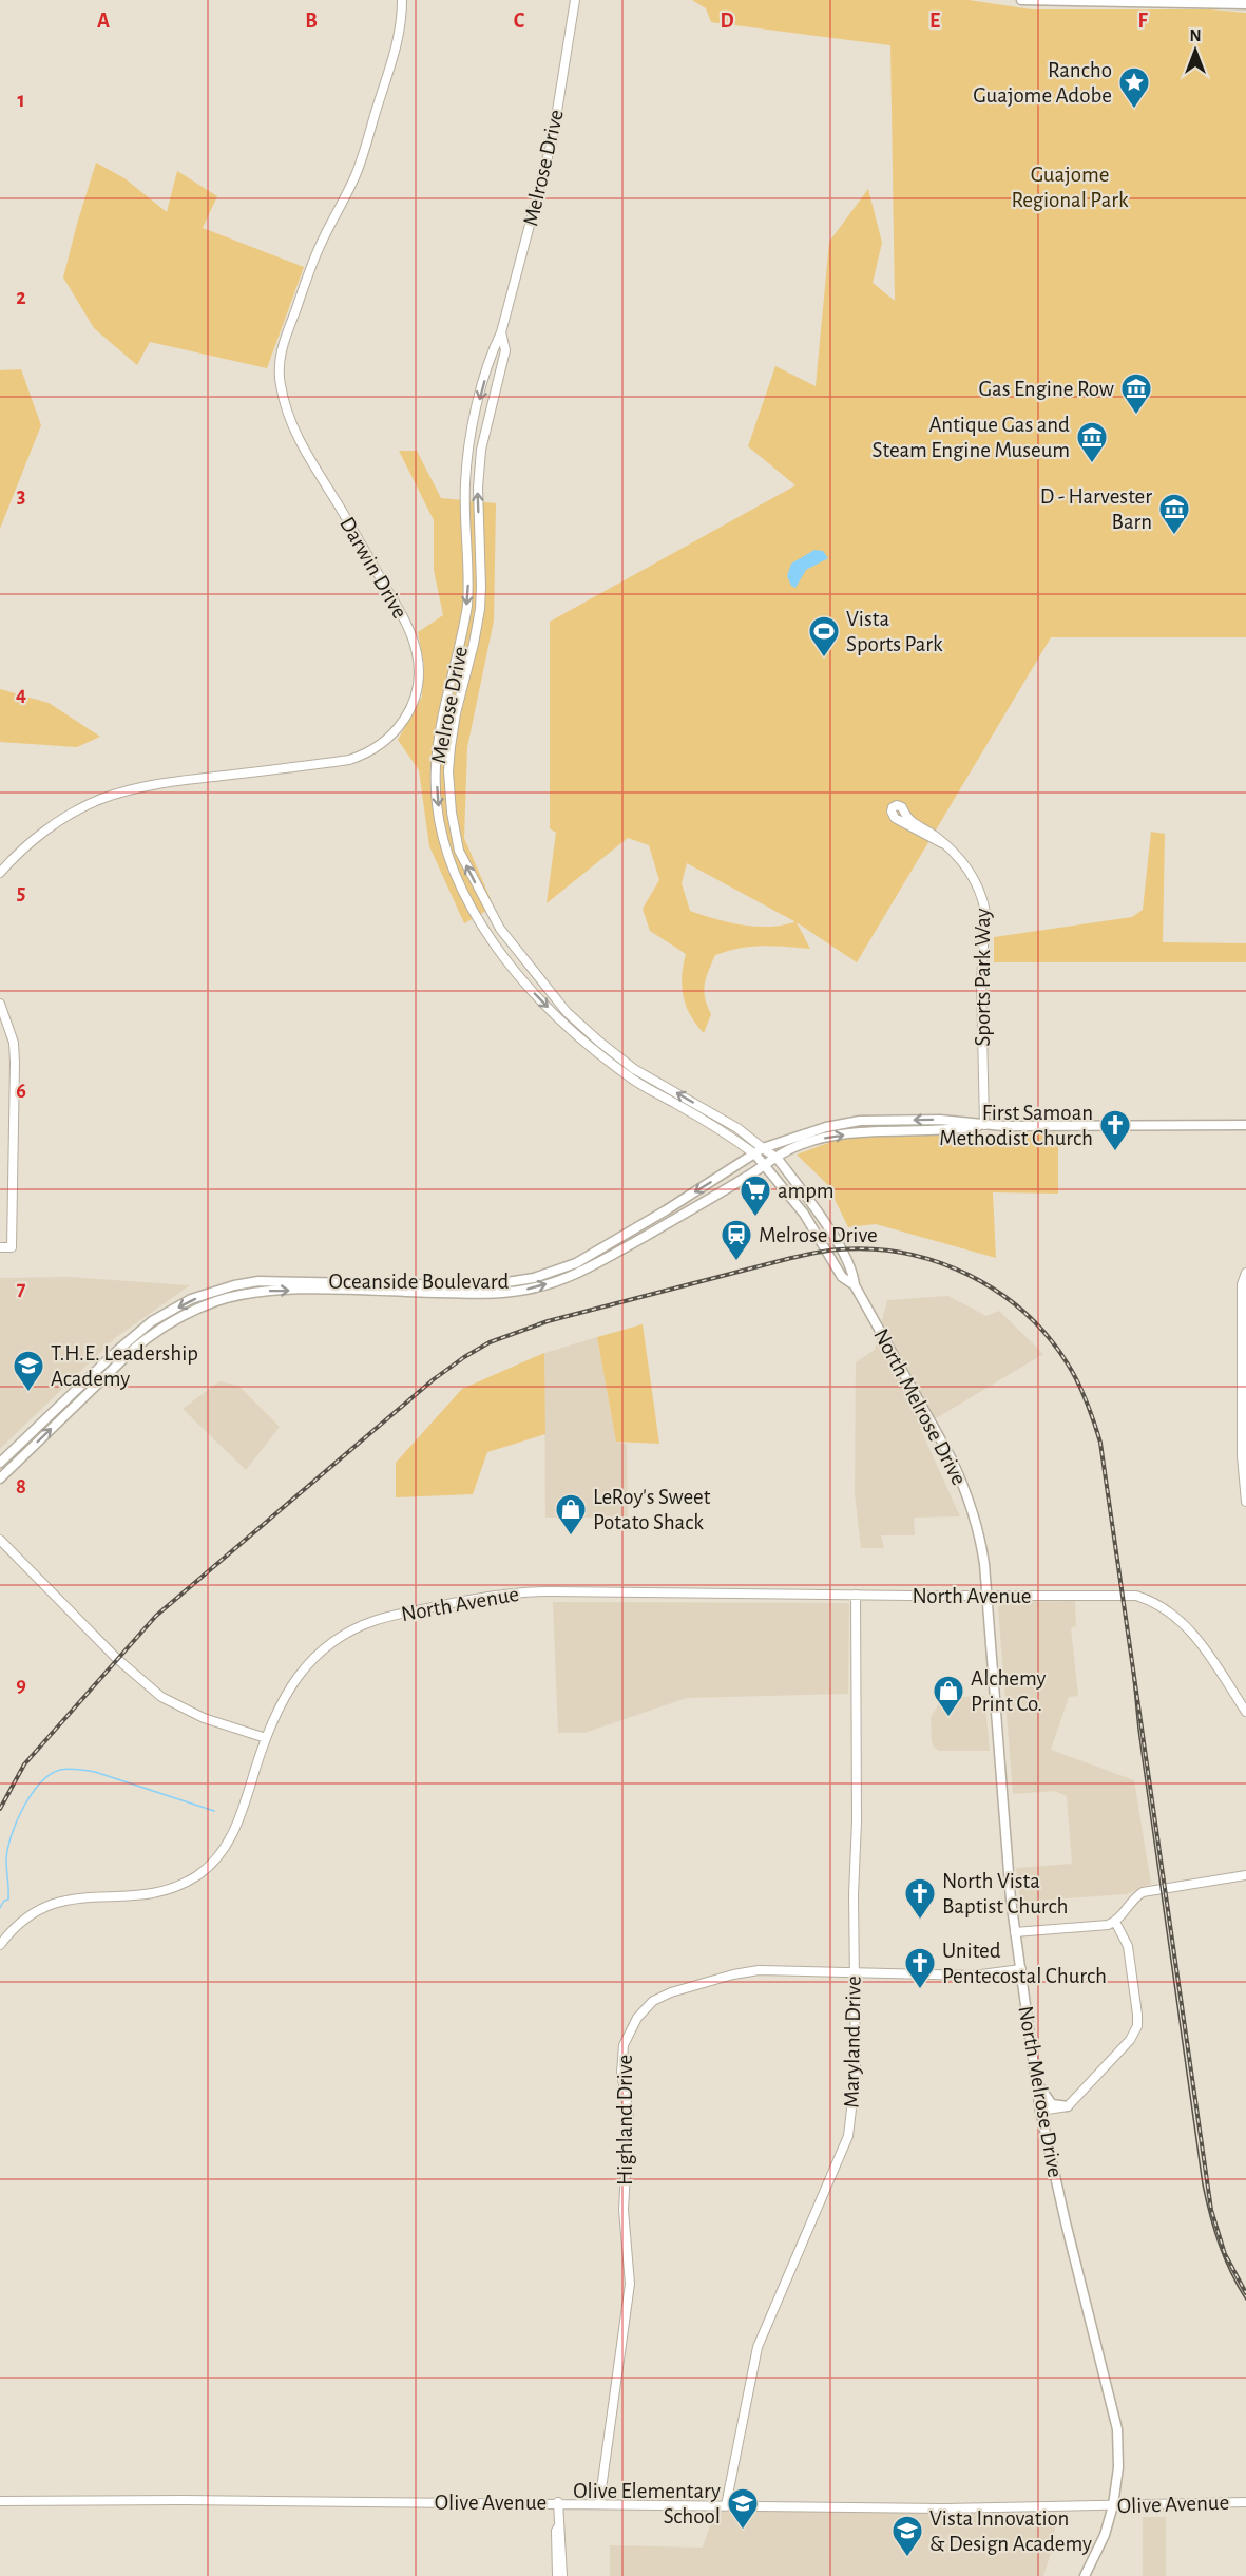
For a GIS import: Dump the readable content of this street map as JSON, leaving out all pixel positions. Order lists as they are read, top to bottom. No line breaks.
{"streets":{"main road":["Melrose Drive","Darwin Drive","Sports Park Way","Oceanside Boulevard","North Melrose Drive","North Avenue","Maryland Drive","Highland Drive","Olive Avenue"]},"crossings":[["Melrose Drive","Oceanside Boulevard"],["Melrose Drive","North Melrose Drive"],["Sports Park Way","Oceanside Boulevard"],["Oceanside Boulevard","North Melrose Drive"],["North Melrose Drive","North Avenue"],["North Melrose Drive","Highland Drive"],["North Melrose Drive","Olive Avenue"],["North Avenue","Maryland Drive"],["Maryland Drive","Highland Drive"],["Maryland Drive","Olive Avenue"],["Highland Drive","Olive Avenue"]],"parks":["Guajome Regional Park"],"places":{"place":["Rancho Guajome Adobe"],"museum":["Gas Engine Row","Antique Gas and Steam Engine Museum","D - Harvester Barn"],"sports":["Vista Sports Park"],"church":["First Samoan Methodist Church","North Vista Baptist Church","United Pentecostal Church"],"supermarket":["ampm"],"station":["Melrose Drive"],"school or university":["T.H.E. Leadership Academy","Olive Elementary School","Vista Innovation & Design Academy"],"shop":["LeRoy's Sweet Potato Shack","Alchemy Print Co."]},"north":"top","grid":{"columns":["A","B","C","D","E","F"],"rows":["1","2","3","4","5","6","7","8","9"]}}
